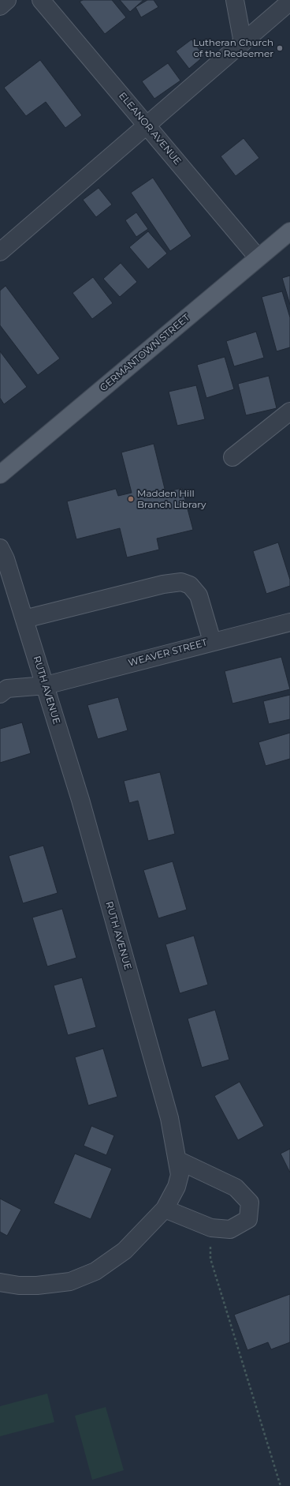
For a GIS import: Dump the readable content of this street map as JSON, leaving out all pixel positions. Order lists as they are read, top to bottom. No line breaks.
{"streets":{"main road":["GERMANTOWN STREET"],"street":["ELEANOR AVENUE","WEAVER STREET","RUTH AVENUE"]},"crossings":[["ELEANOR AVENUE","GERMANTOWN STREET"],["WEAVER STREET","RUTH AVENUE"]],"places":["Lutheran Church of the Redeemer","Madden Hill Branch Library"]}
